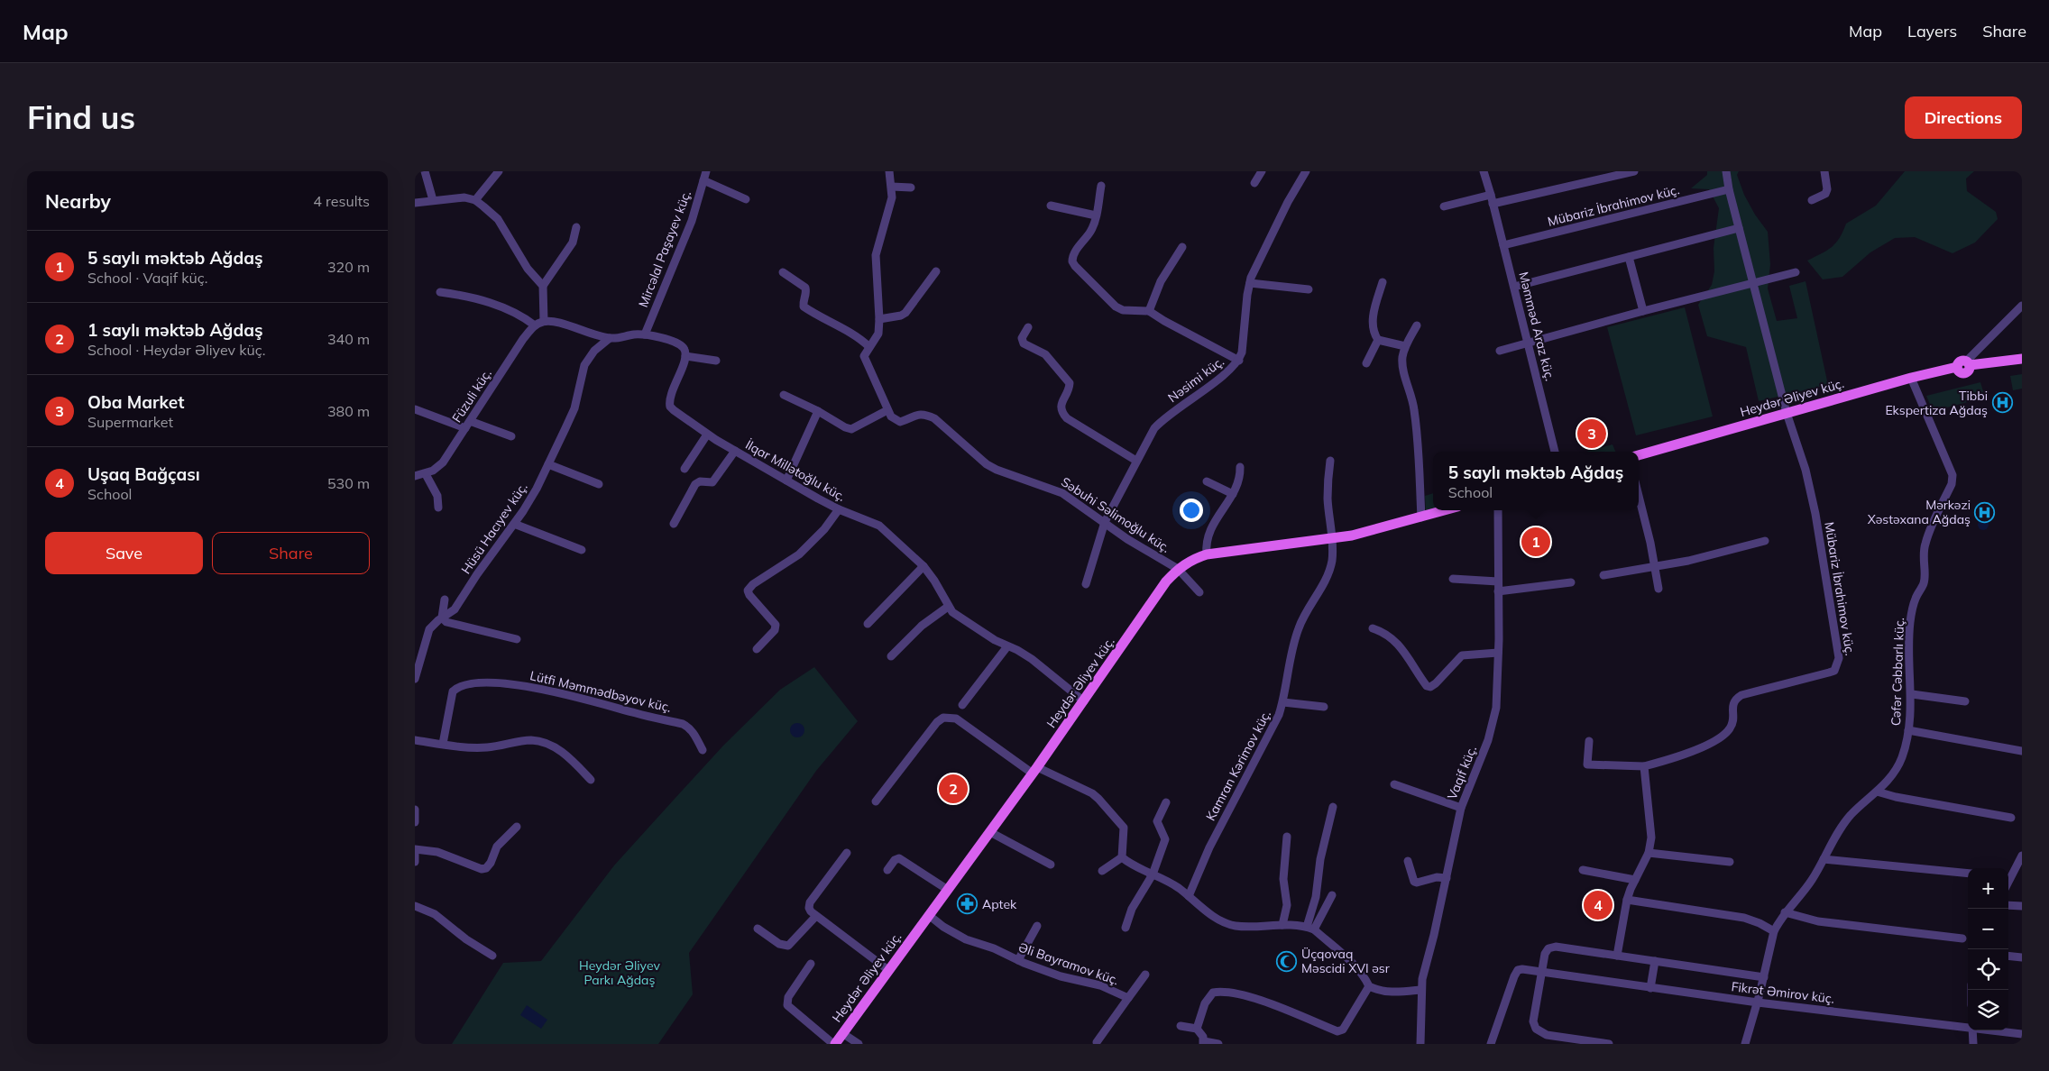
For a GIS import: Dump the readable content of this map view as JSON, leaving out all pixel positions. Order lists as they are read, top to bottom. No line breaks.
{"streets":{"main road":["Heydər Əliyev küç."],"street":["Mübariz İbrahimov küç.","Mircəlal Paşayev küç.","Məmməd Araz küç.","Nəsimi küç.","Füzuli küç.","İlqar Millətoğlu küç.","Səbuhi Səlimoğlu küç.","Hüsü Hacıyev küç.","Cəfər Cəbbarlı küç.","Lütfi Məmmədbəyov küç.","Kamran Kərimov küç.","Vaqif küç.","Əli Bayramov küç.","Fikrət Əmirov küç."]},"crossings":[["Mübariz İbrahimov küç.","Məmməd Araz küç."],["Mübariz İbrahimov küç.","Heydər Əliyev küç."],["Nəsimi küç.","Səbuhi Səlimoğlu küç."],["Heydər Əliyev küç.","İlqar Millətoğlu küç."],["Heydər Əliyev küç.","Səbuhi Səlimoğlu küç."],["Heydər Əliyev küç.","Cəfər Cəbbarlı küç."],["Heydər Əliyev küç.","Kamran Kərimov küç."],["Heydər Əliyev küç.","Əli Bayramov küç."],["Cəfər Cəbbarlı küç.","Fikrət Əmirov küç."]],"parks":["Heydər Əliyev Parkı Ağdaş"],"places":{"hospital":["Tibbi Ekspertiza Ağdaş","Mərkəzi Xəstəxana Ağdaş"],"pharmacy":["Aptek"],"mosque":["Üçqovaq Məscidi XVI əsr"]},"page":{"header":"Map","nav":["Map","Layers","Share"],"buttons":["Directions",["Save","Share"]],"title":"Find us","heading":["Nearby","4 results"],"list":[{"mark":"1","name":"5 saylı məktəb Ağdaş","note":"School · Vaqif küç.","value":"320 m"},{"mark":"2","name":"1 saylı məktəb Ağdaş","note":"School · Heydər Əliyev küç.","value":"340 m"},{"mark":"3","name":"Oba Market","note":"Supermarket","value":"380 m"},{"mark":"4","name":"Uşaq Bağçası","note":"School","value":"530 m"}],"pins":["3","1","2","4"],"popup":["5 saylı məktəb Ağdaş","School"],"map_buttons":["+","−"]}}
